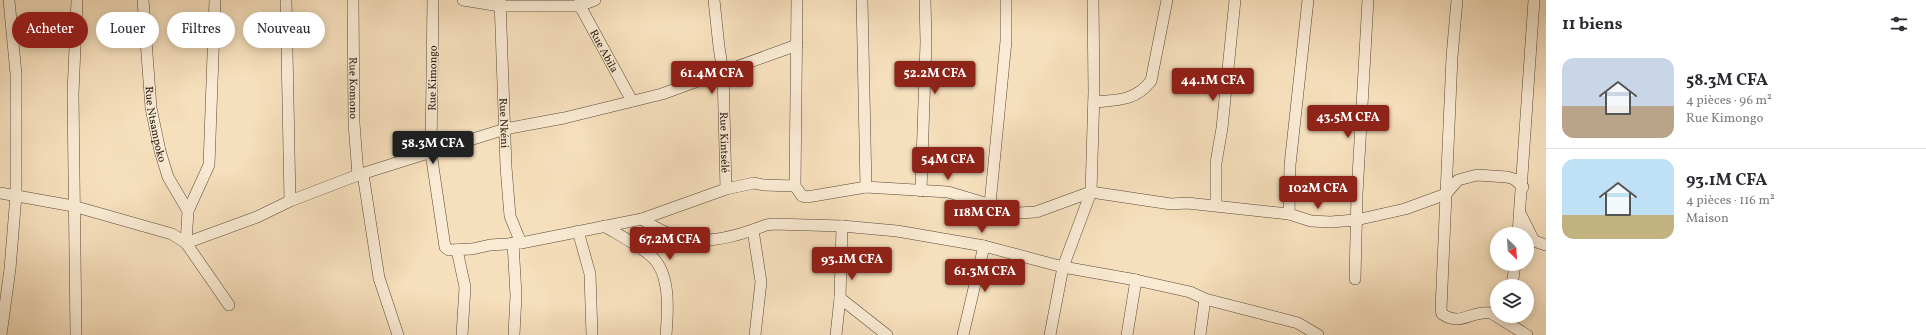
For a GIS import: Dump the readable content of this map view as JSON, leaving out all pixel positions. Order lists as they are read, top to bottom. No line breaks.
{"streets":{"street":["Rue Abila","Rue Kimongo","Rue Komono","Rue Nkéni","Rue Ntsampoko","Rue Kintsélé"]},"north":"bottom right","page":{"heading":"11 biens","chip":["Acheter","Louer","Filtres","Nouveau"],"list":[{"name":"58.3M CFA","note":"4 pièces · 96 m² · Rue Kimongo"},{"name":"93.1M CFA","note":"4 pièces · 116 m² · Maison"}],"price":["61.4M CFA","52.2M CFA","44.1M CFA","43.5M CFA","58.3M CFA","54M CFA","102M CFA","118M CFA","67.2M CFA","93.1M CFA","61.3M CFA"]}}
